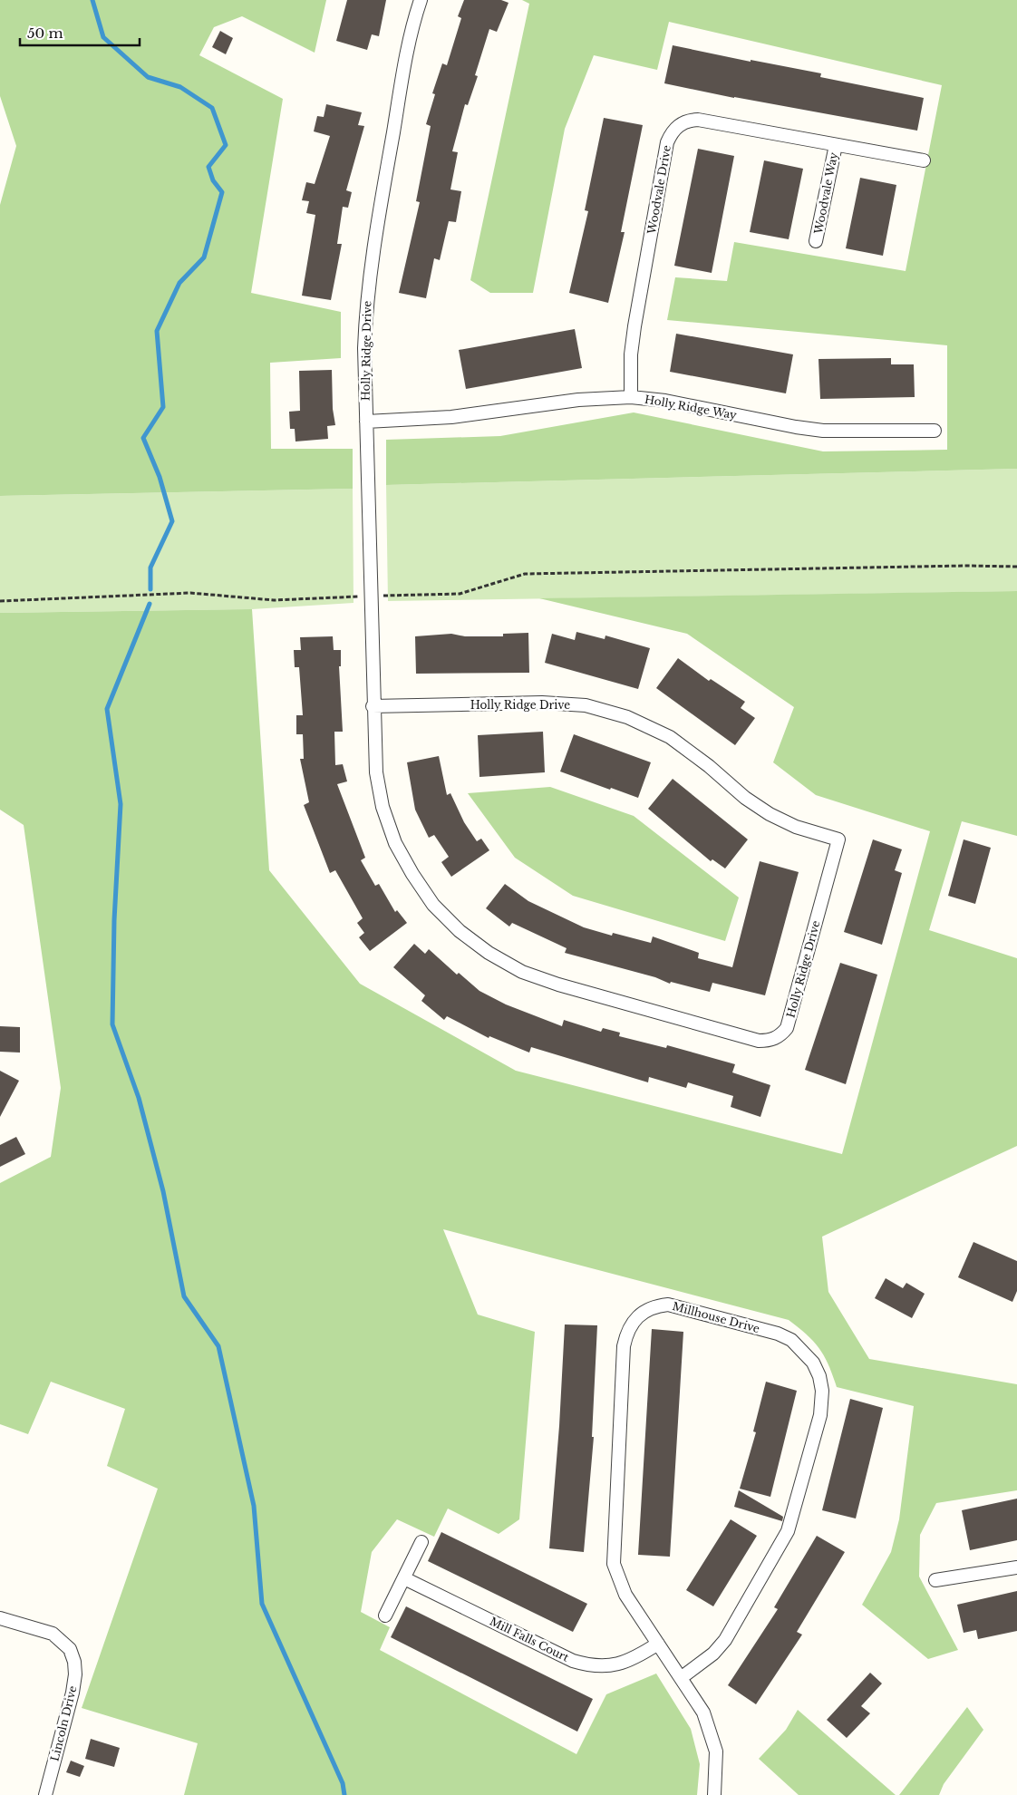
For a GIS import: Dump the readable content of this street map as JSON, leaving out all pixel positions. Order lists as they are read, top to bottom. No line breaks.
{"streets":{"street":["Woodvale Drive","Woodvale Way","Holly Ridge Drive","Holly Ridge Way","Millhouse Drive","Mill Falls Court","Lincoln Drive"]},"crossings":[["Woodvale Drive","Woodvale Way"],["Woodvale Drive","Holly Ridge Way"],["Holly Ridge Drive","Holly Ridge Way"],["Millhouse Drive","Mill Falls Court"]],"scale_bar":"50 m"}
